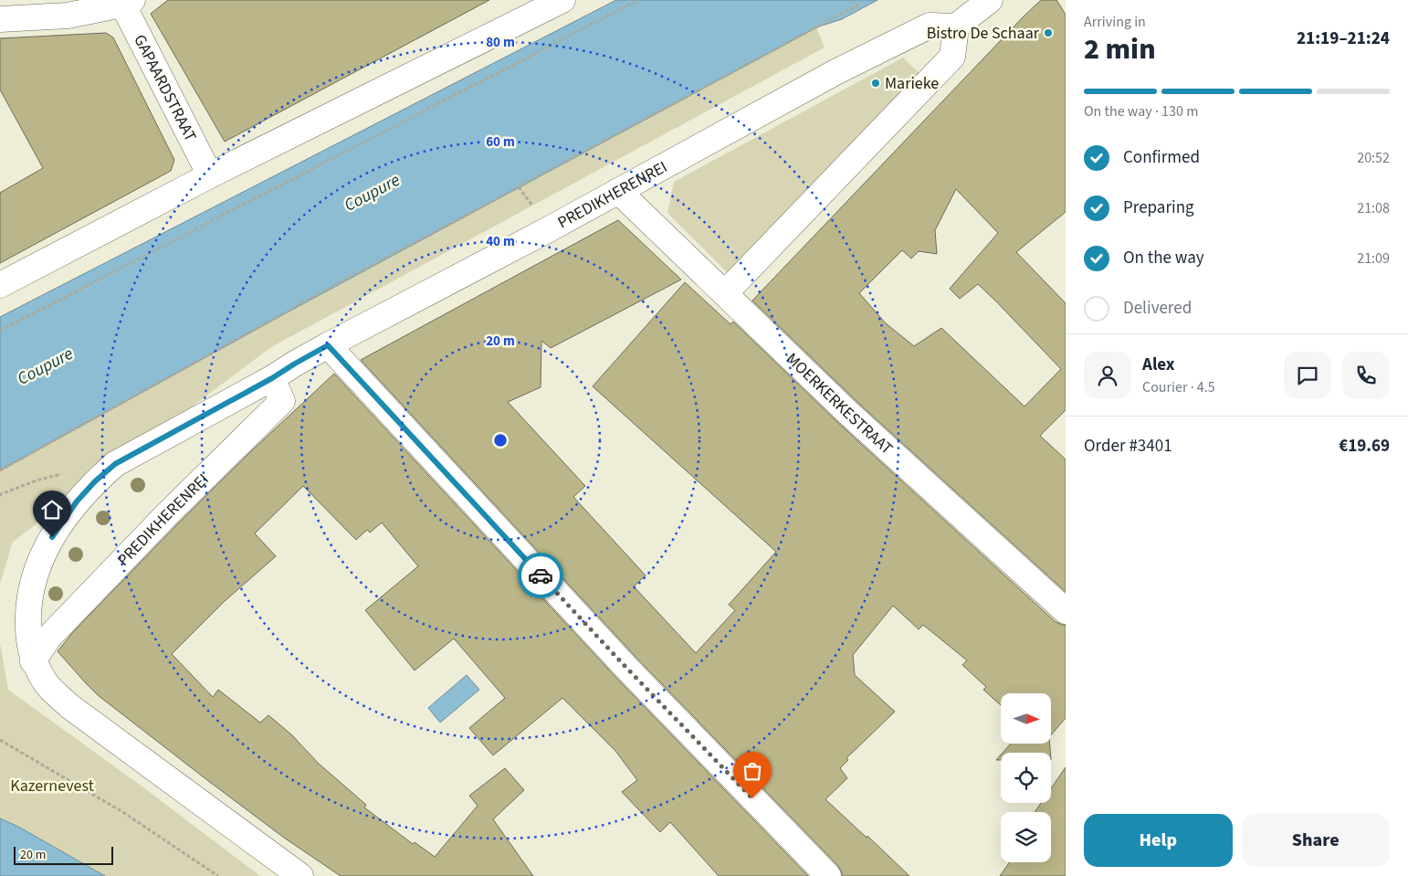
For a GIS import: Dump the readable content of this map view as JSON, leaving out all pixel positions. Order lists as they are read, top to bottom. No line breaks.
{"streets":{"street":["GAPAARDSTRAAT","PREDIKHERENREI","MOERKERKESTRAAT"]},"crossings":[["PREDIKHERENREI","MOERKERKESTRAAT"]],"water":["Coupure"],"parks":["Kazernevest"],"places":["Bistro De Schaar","Marieke"],"scale_bar":"20 m","north":"right","page":{"heading":["2 min","Arriving in","21:19–21:24"],"panel":["Alex","Courier · 4.5","Order #3401","€19.69"],"bar":"On the way · 130 m","list":[["Confirmed","20:52"],["Preparing","21:08"],["On the way","21:09"],"Delivered"],"buttons":["Help","Share"],"scale":"20 m"},"rings":["80 m","60 m","40 m","20 m"]}
